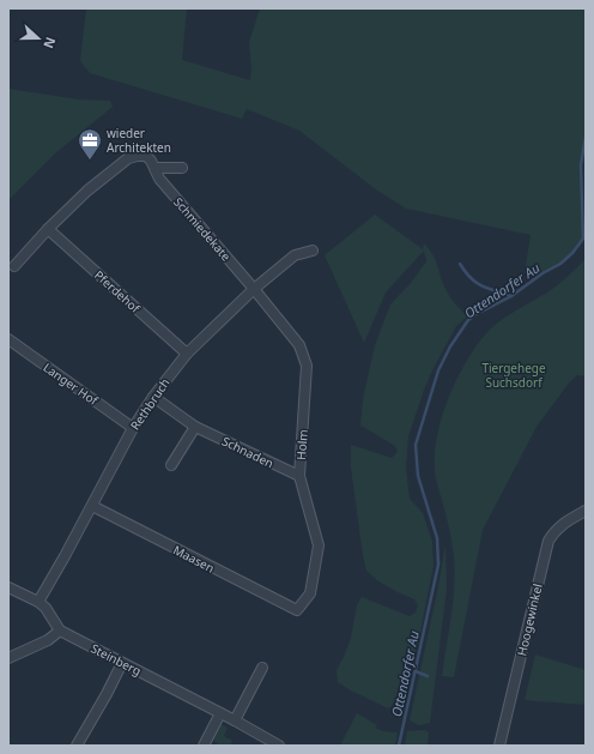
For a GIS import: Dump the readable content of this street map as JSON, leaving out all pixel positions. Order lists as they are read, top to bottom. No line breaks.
{"streets":{"street":["Schmiedekate","Pferdehof","Langer Hof","Rethbruch","Holm","Schnaden","Maasen","Hoogewinkel","Steinberg"]},"crossings":[["Schmiedekate","Pferdehof"],["Schmiedekate","Rethbruch"],["Schmiedekate","Holm"],["Pferdehof","Rethbruch"],["Langer Hof","Rethbruch"],["Rethbruch","Holm"],["Rethbruch","Schnaden"],["Rethbruch","Maasen"],["Holm","Schnaden"],["Holm","Maasen"]],"water":["Ottendorfer Au"],"parks":["Tiergehege Suchsdorf"],"places":{"office":["wieder Architekten"]},"north":"right"}
